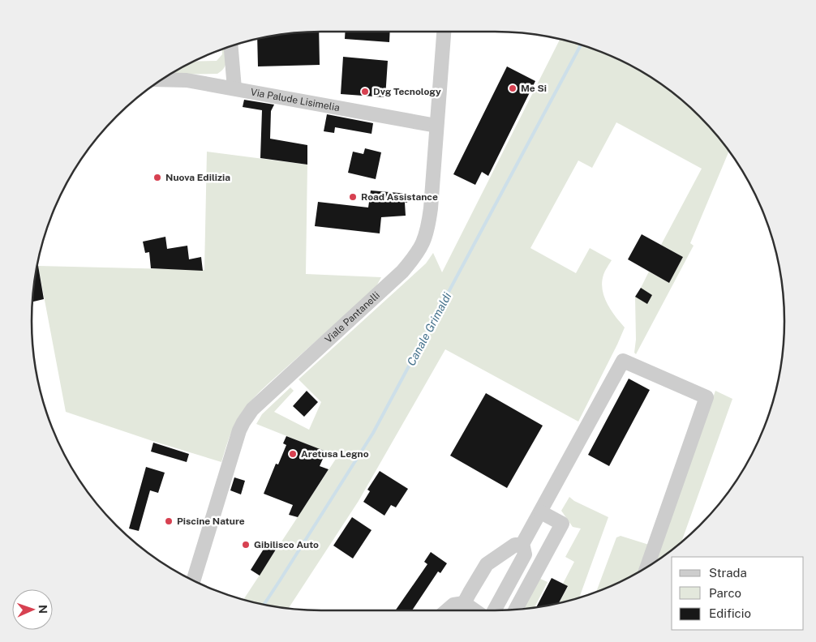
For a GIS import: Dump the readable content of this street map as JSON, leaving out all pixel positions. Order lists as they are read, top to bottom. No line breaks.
{"streets":{"street":["Via Palude Lisimelia","Viale Pantanelli"]},"crossings":[["Via Palude Lisimelia","Viale Pantanelli"]],"water":["Canale Grimaldi"],"places":["Me Si","Dvg Tecnology","Nuova Edilizia","Road Assistance","Aretusa Legno","Piscine Nature","Gibilisco Auto"],"legend":["Strada","Parco","Edificio"],"north":"right"}
